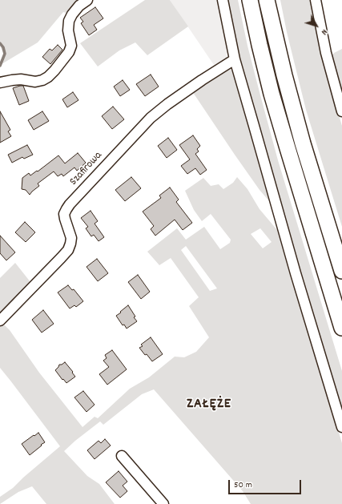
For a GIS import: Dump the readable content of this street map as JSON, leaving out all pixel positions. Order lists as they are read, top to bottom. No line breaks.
{"streets":{"street":["Szafirowa"]},"districts":["ZAŁĘŻE"],"scale_bar":"50 m","north":"bottom right"}
